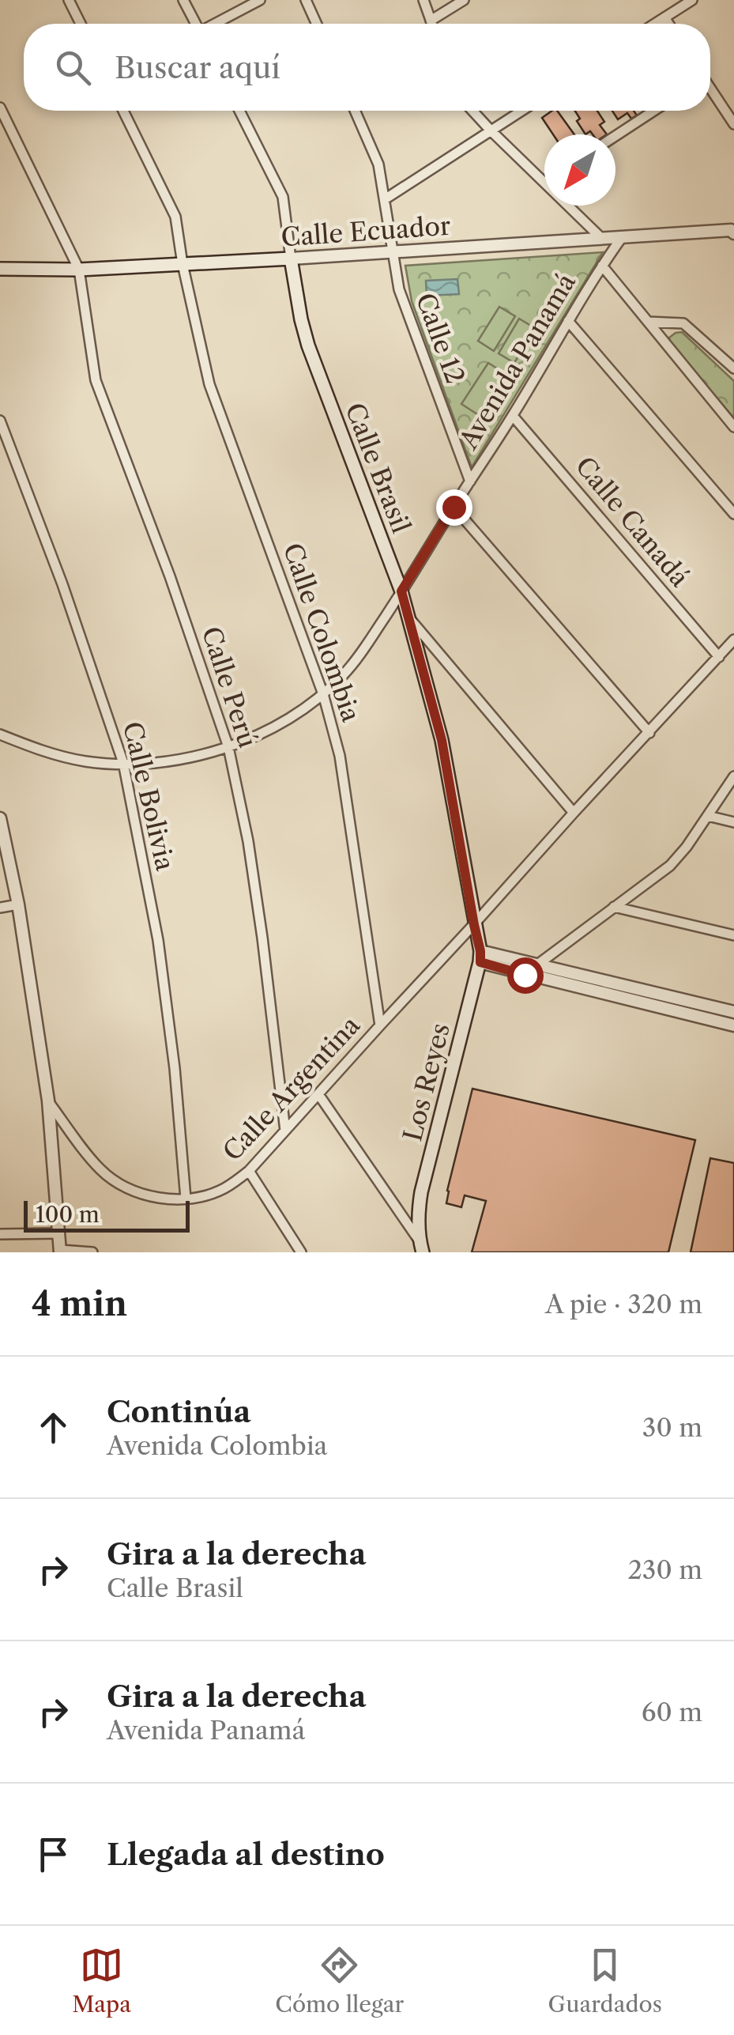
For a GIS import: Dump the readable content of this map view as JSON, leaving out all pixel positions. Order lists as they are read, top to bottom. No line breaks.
{"streets":{"main road":["Calle Ecuador","Calle Brasil","Los Reyes"],"street":["Calle 12","Avenida Panamá","Calle Canadá","Calle Colombia","Calle Perú","Calle Bolivia","Calle Argentina"]},"crossings":[["Calle Ecuador","Calle 12"],["Calle Ecuador","Avenida Panamá"],["Calle Ecuador","Calle Brasil"],["Calle Ecuador","Calle Colombia"],["Calle Ecuador","Calle Perú"],["Calle 12","Avenida Panamá"],["Avenida Panamá","Calle Brasil"],["Avenida Panamá","Calle Canadá"],["Avenida Panamá","Calle Colombia"],["Avenida Panamá","Calle Perú"],["Avenida Panamá","Calle Bolivia"],["Calle Brasil","Los Reyes"],["Calle Brasil","Calle Argentina"],["Calle Canadá","Calle Argentina"],["Calle Colombia","Calle Argentina"],["Calle Perú","Calle Argentina"],["Calle Bolivia","Calle Argentina"],["Los Reyes","Calle Argentina"]],"scale_bar":"100 m","north":"bottom left","page":{"search":"Buscar aquí","scale":"100 m","heading":["4 min","A pie · 320 m"],"list":[["Continúa","Avenida Colombia","30 m"],["Gira a la derecha","Calle Brasil","230 m"],["Gira a la derecha","Avenida Panamá","60 m"],"Llegada al destino"],"nav":["Mapa","Cómo llegar","Guardados"]}}
